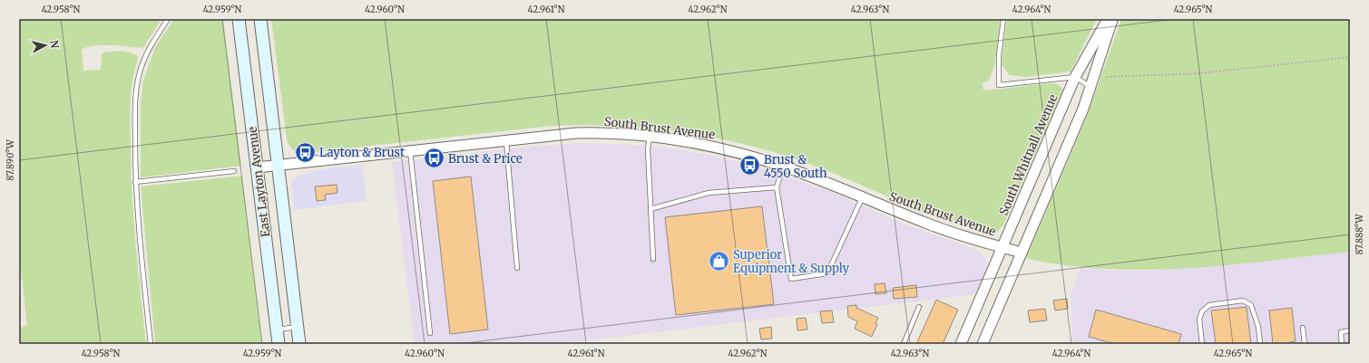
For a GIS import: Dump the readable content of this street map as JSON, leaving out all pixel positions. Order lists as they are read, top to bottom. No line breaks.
{"streets":{"main road":["East Layton Avenue"],"street":["South Brust Avenue","South Whitnall Avenue"]},"crossings":[["South Brust Avenue","South Whitnall Avenue"],["South Brust Avenue","East Layton Avenue"]],"places":{"bus stop":["Layton & Brust","Brust & Price","Brust & 4550 South"],"shop":["Superior Equipment & Supply"]},"north":"right","coordinates":["42.958°N","42.959°N","42.960°N","42.961°N","42.962°N","42.963°N","42.964°N","42.965°N","87.890°W","87.888°W"]}
